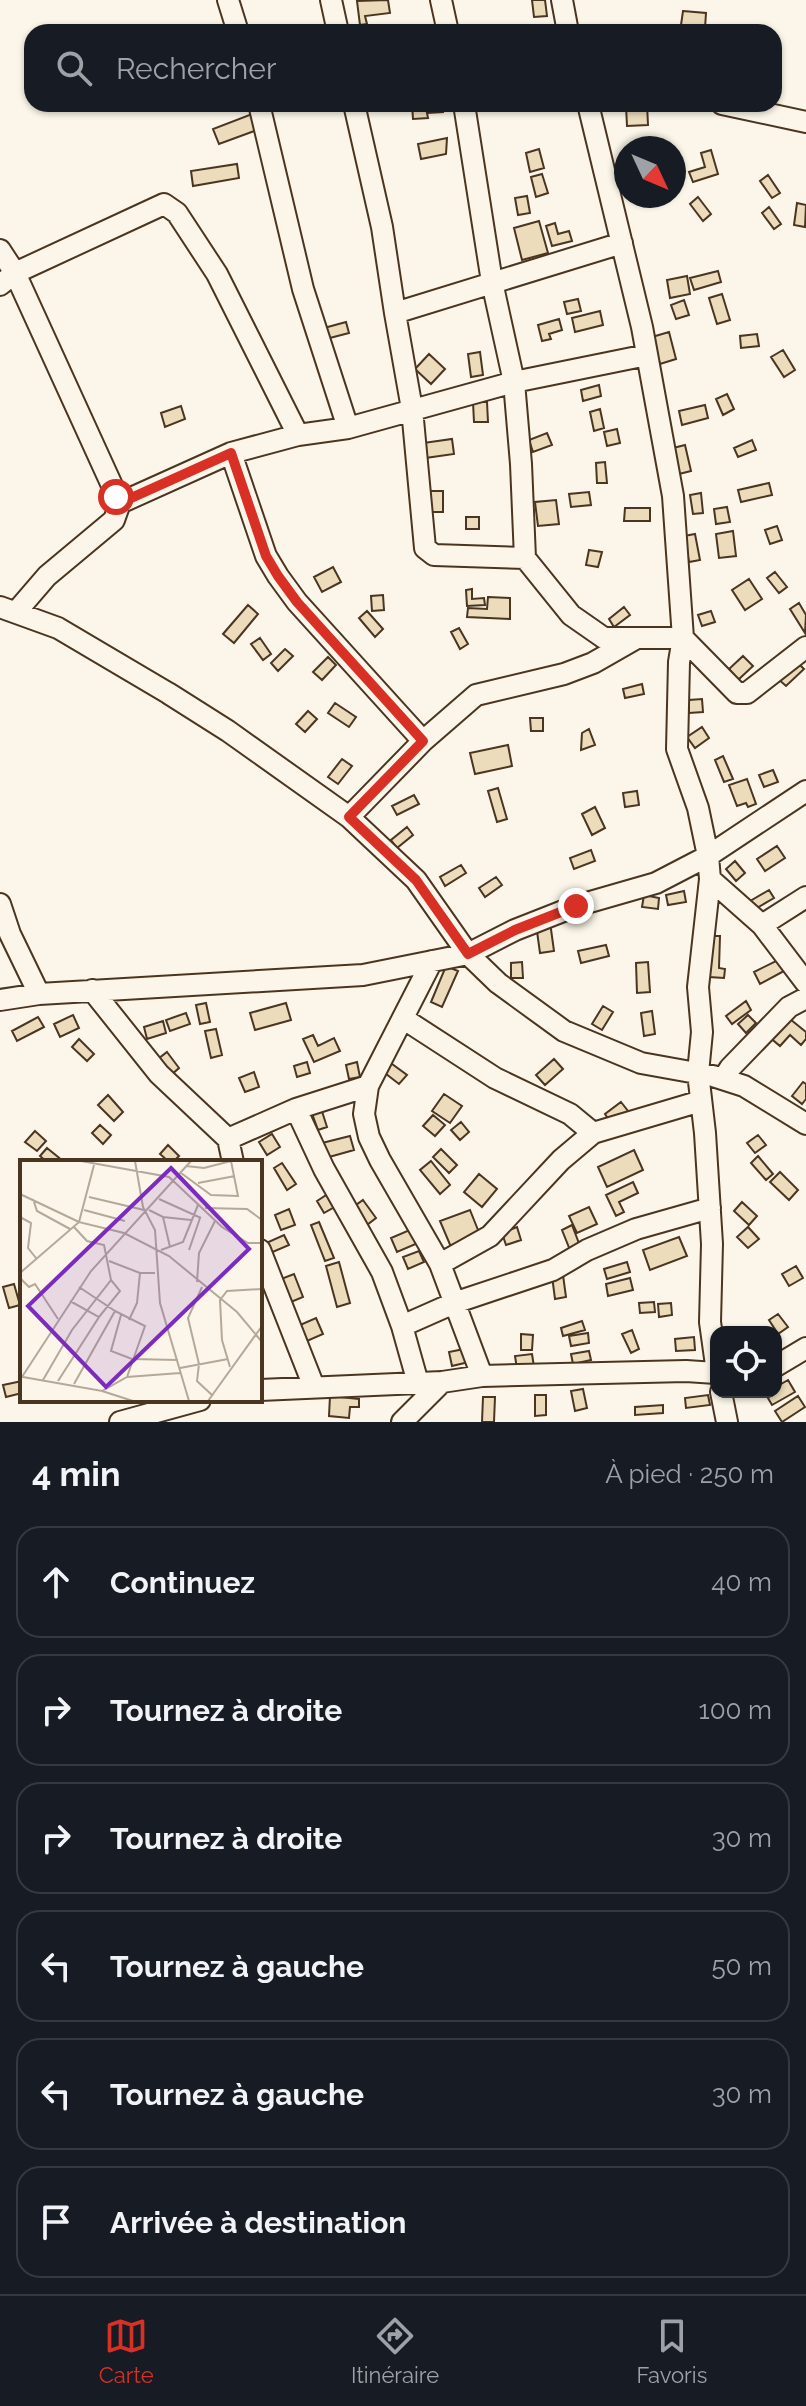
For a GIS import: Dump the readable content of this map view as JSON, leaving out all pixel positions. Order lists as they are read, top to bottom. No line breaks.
{"north":"bottom right","page":{"search":"Rechercher","heading":["4 min","À pied · 250 m"],"list":[["Continuez","40 m"],["Tournez à droite","100 m"],["Tournez à droite","30 m"],["Tournez à gauche","50 m"],["Tournez à gauche","30 m"],"Arrivée à destination"],"nav":["Carte","Itinéraire","Favoris"]}}
